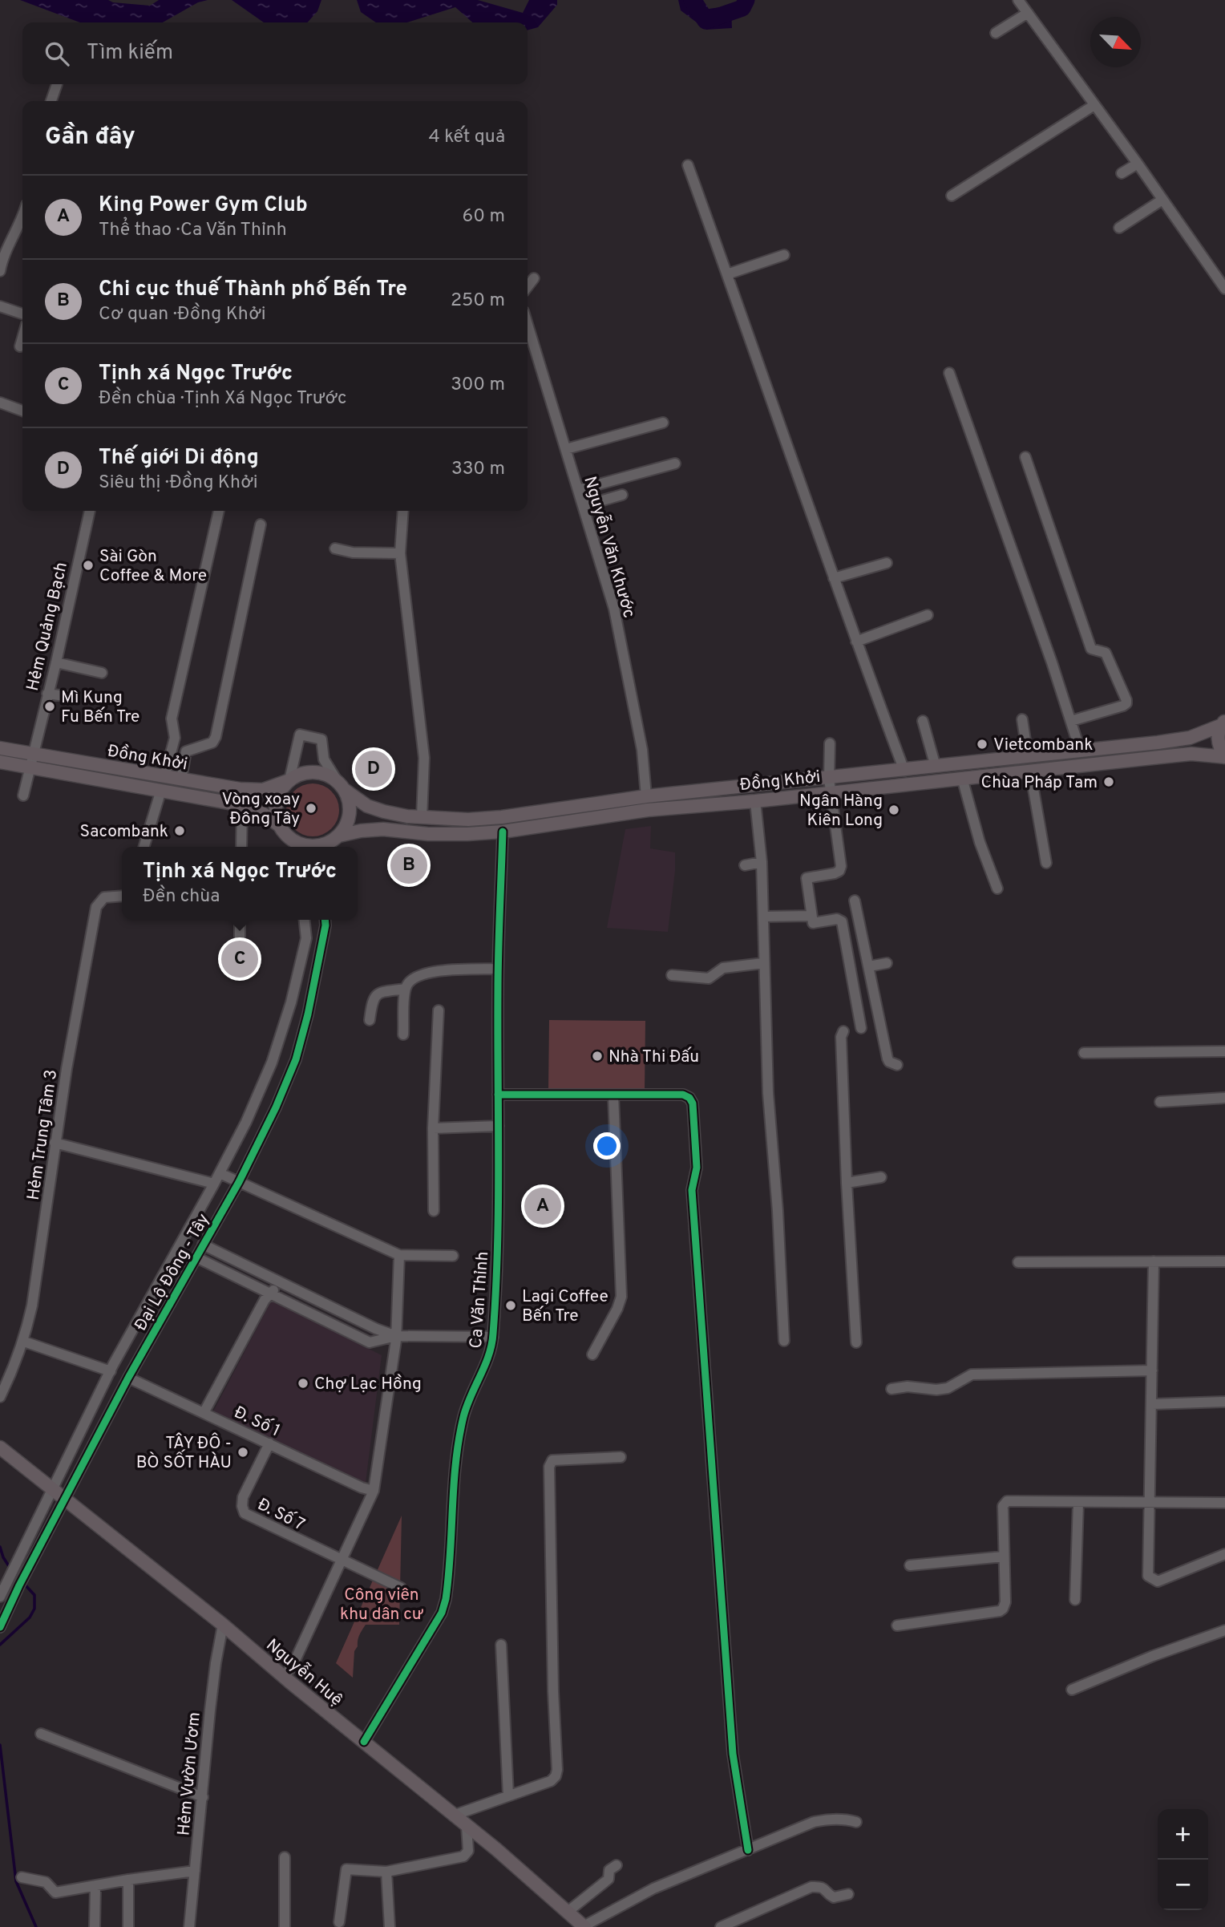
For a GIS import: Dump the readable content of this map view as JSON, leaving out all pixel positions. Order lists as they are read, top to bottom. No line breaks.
{"streets":{"main road":["Đồng Khởi","Nguyễn Huệ"],"street":["Nguyễn Văn Khước","Hẻm Quảng Bạch","Hẻm Trung Tâm 3","Đại Lộ Đông - Tây","Ca Văn Thỉnh","Đ. Số 1","Đ. Số 7","Hẻm Vườn Ươm"]},"crossings":[["Nguyễn Văn Khước","Đồng Khởi"],["Hẻm Quảng Bạch","Đồng Khởi"],["Đồng Khởi","Ca Văn Thỉnh"],["Đại Lộ Đông - Tây","Đ. Số 1"],["Đại Lộ Đông - Tây","Nguyễn Huệ"],["Ca Văn Thỉnh","Nguyễn Huệ"],["Đ. Số 1","Đ. Số 7"],["Nguyễn Huệ","Hẻm Vườn Ươm"]],"parks":["Công viên khu dân cư"],"places":["Sài Gòn Coffee & More","Mì Kung Fu Bến Tre","Vietcombank","Chùa Pháp Tam","Vòng xoay Đông Tây","Ngân Hàng Kiên Long","Sacombank","Nhà Thi Đấu","Lagi Coffee Bến Tre","Chợ Lạc Hồng","TÂY ĐÔ - BÒ SỐT HÀU"],"north":"bottom right","page":{"search":"Tìm kiếm","heading":["Gần đây","4 kết quả"],"list":[{"mark":"A","name":"King Power Gym Club","note":"Thể thao · Ca Văn Thỉnh","value":"60 m"},{"mark":"B","name":"Chi cục thuế Thành phố Bến Tre","note":"Cơ quan · Đồng Khởi","value":"250 m"},{"mark":"C","name":"Tịnh xá Ngọc Trước","note":"Đền chùa · Tịnh Xá Ngọc Trước","value":"300 m"},{"mark":"D","name":"Thế giới Di động","note":"Siêu thị · Đồng Khởi","value":"330 m"}],"pins":["D","B","C","A"],"popup":["Tịnh xá Ngọc Trước","Đền chùa"],"map_buttons":["+","−"]}}
